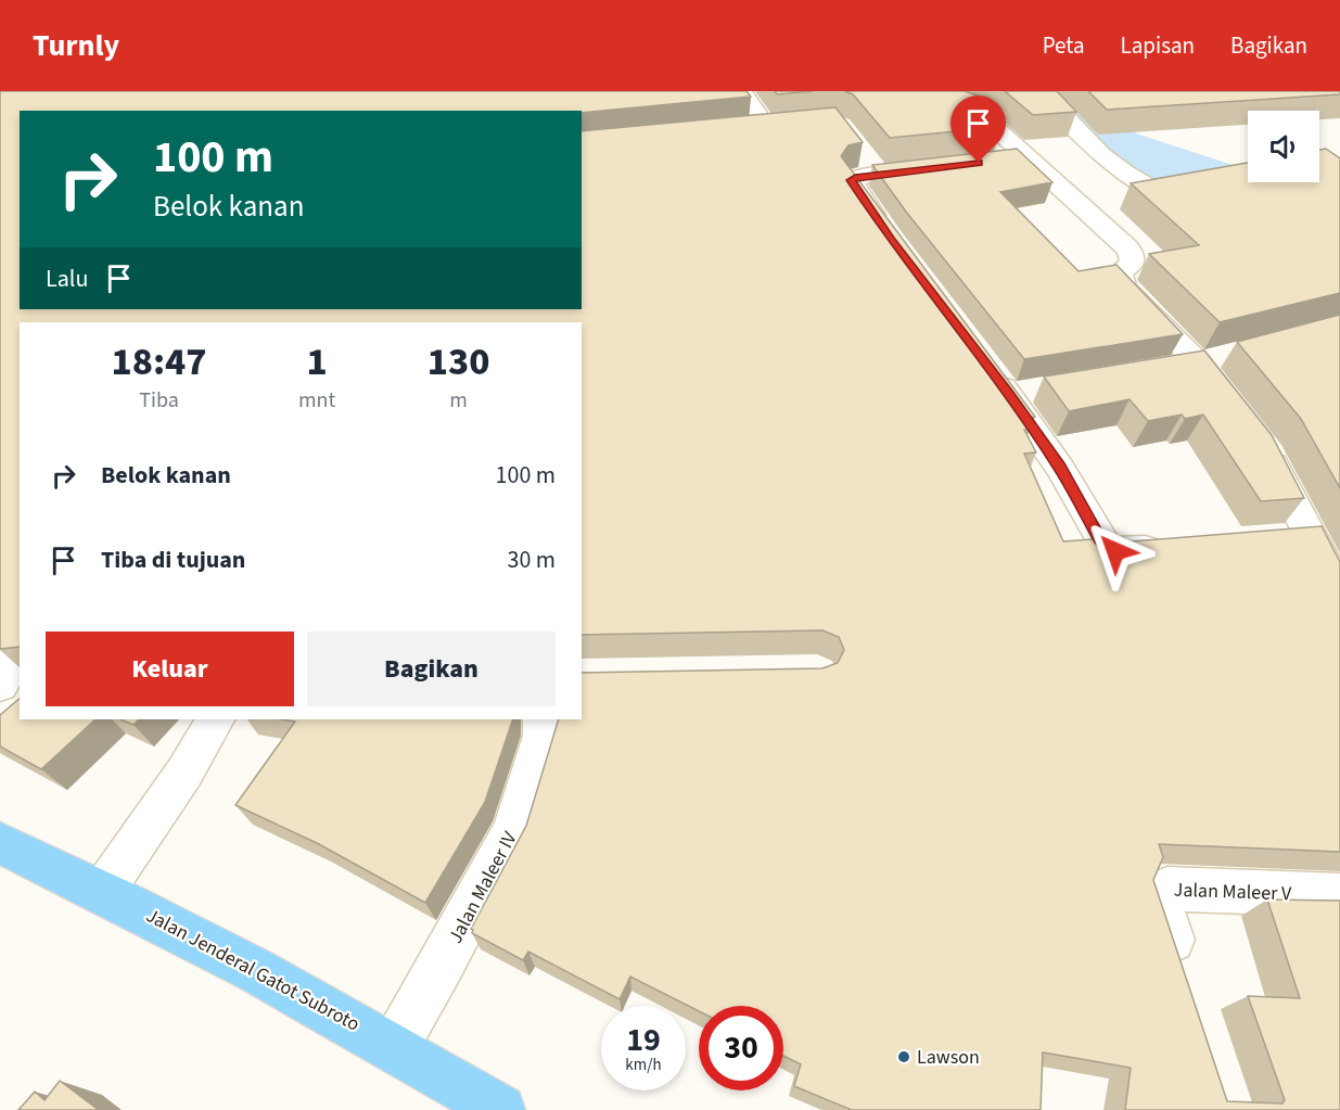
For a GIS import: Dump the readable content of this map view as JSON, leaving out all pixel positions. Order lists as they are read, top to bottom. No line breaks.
{"streets":{"main road":["Jalan Jenderal Gatot Subroto"],"street":["Jalan Maleer IV","Jalan Maleer V"]},"crossings":[["Jalan Maleer IV","Jalan Jenderal Gatot Subroto"]],"places":["Lawson"],"page":{"header":"Turnly","nav":["Peta","Lapisan","Bagikan"],"turn":["100 m","Belok kanan"],"then":"Lalu","eta":["18:47","Tiba","1","mnt","130","m"],"list":[{"name":"Belok kanan","value":"100 m"},{"name":"Tiba di tujuan","value":"30 m"}],"buttons":["Keluar","Bagikan"],"speed":"19 km/h","limit":"30"}}
